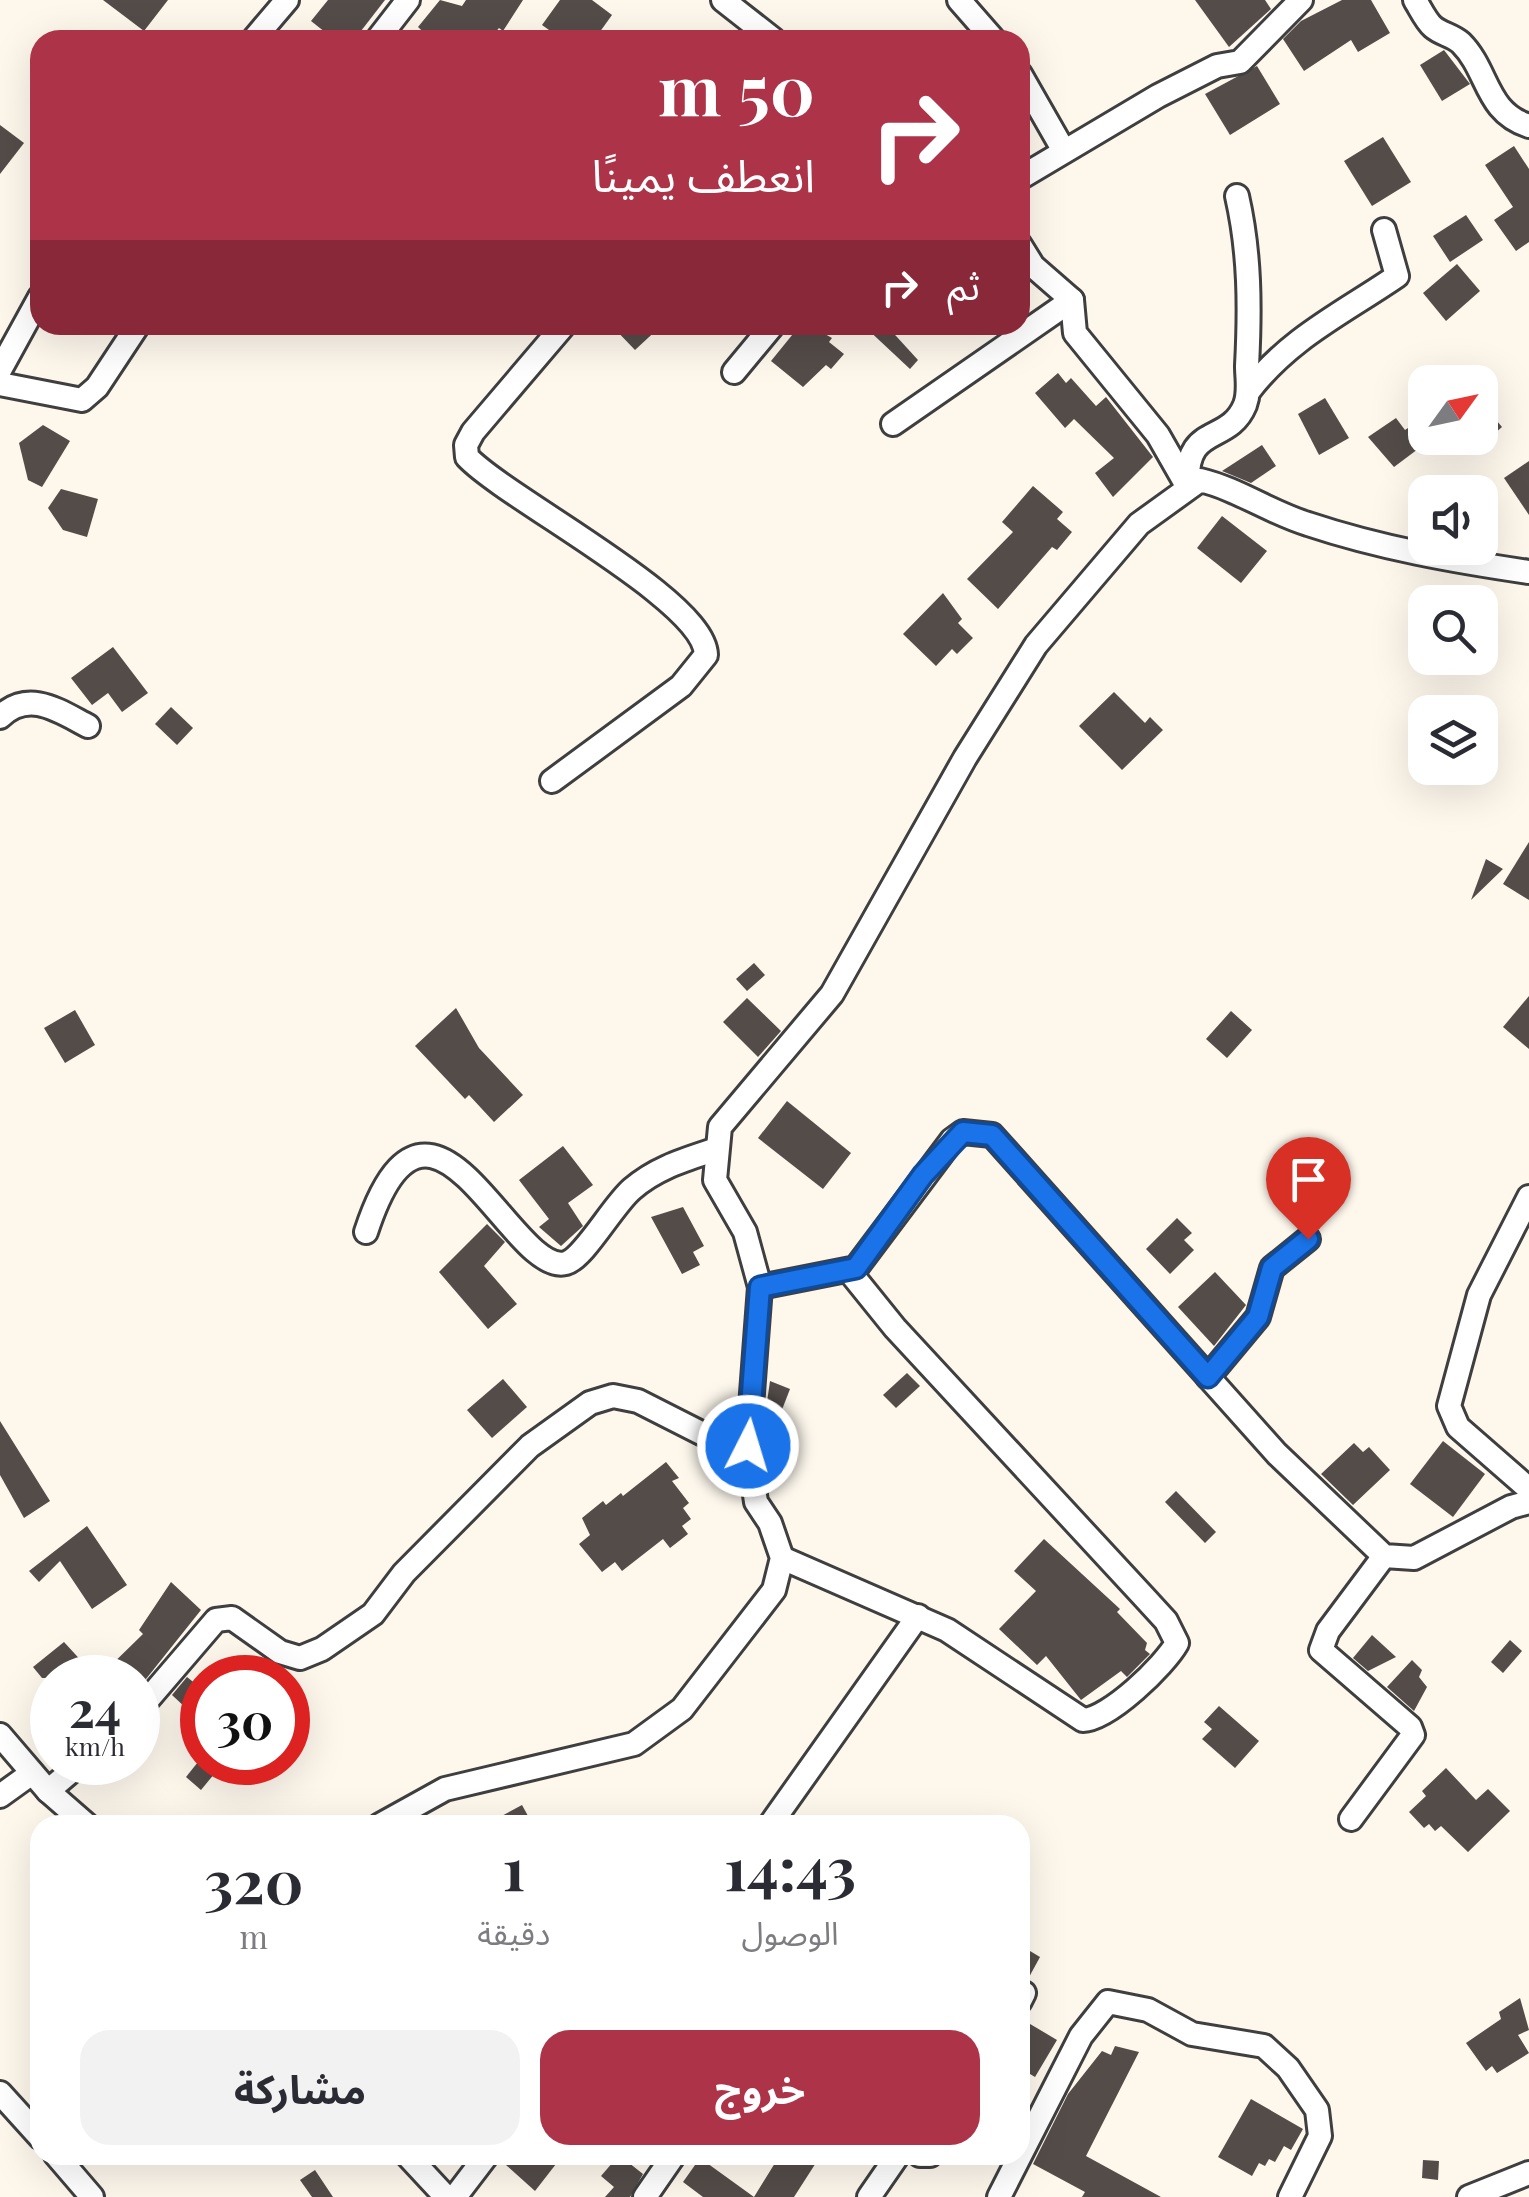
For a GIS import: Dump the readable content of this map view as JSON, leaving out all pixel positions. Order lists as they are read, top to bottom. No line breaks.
{"north":"top right","page":{"turn":["50 m","انعطف يمينًا"],"then":"ثم","speed":"24 km/h","limit":"30","eta":["14:43","الوصول","1","دقيقة","320","m"],"buttons":["خروج","مشاركة"]}}
